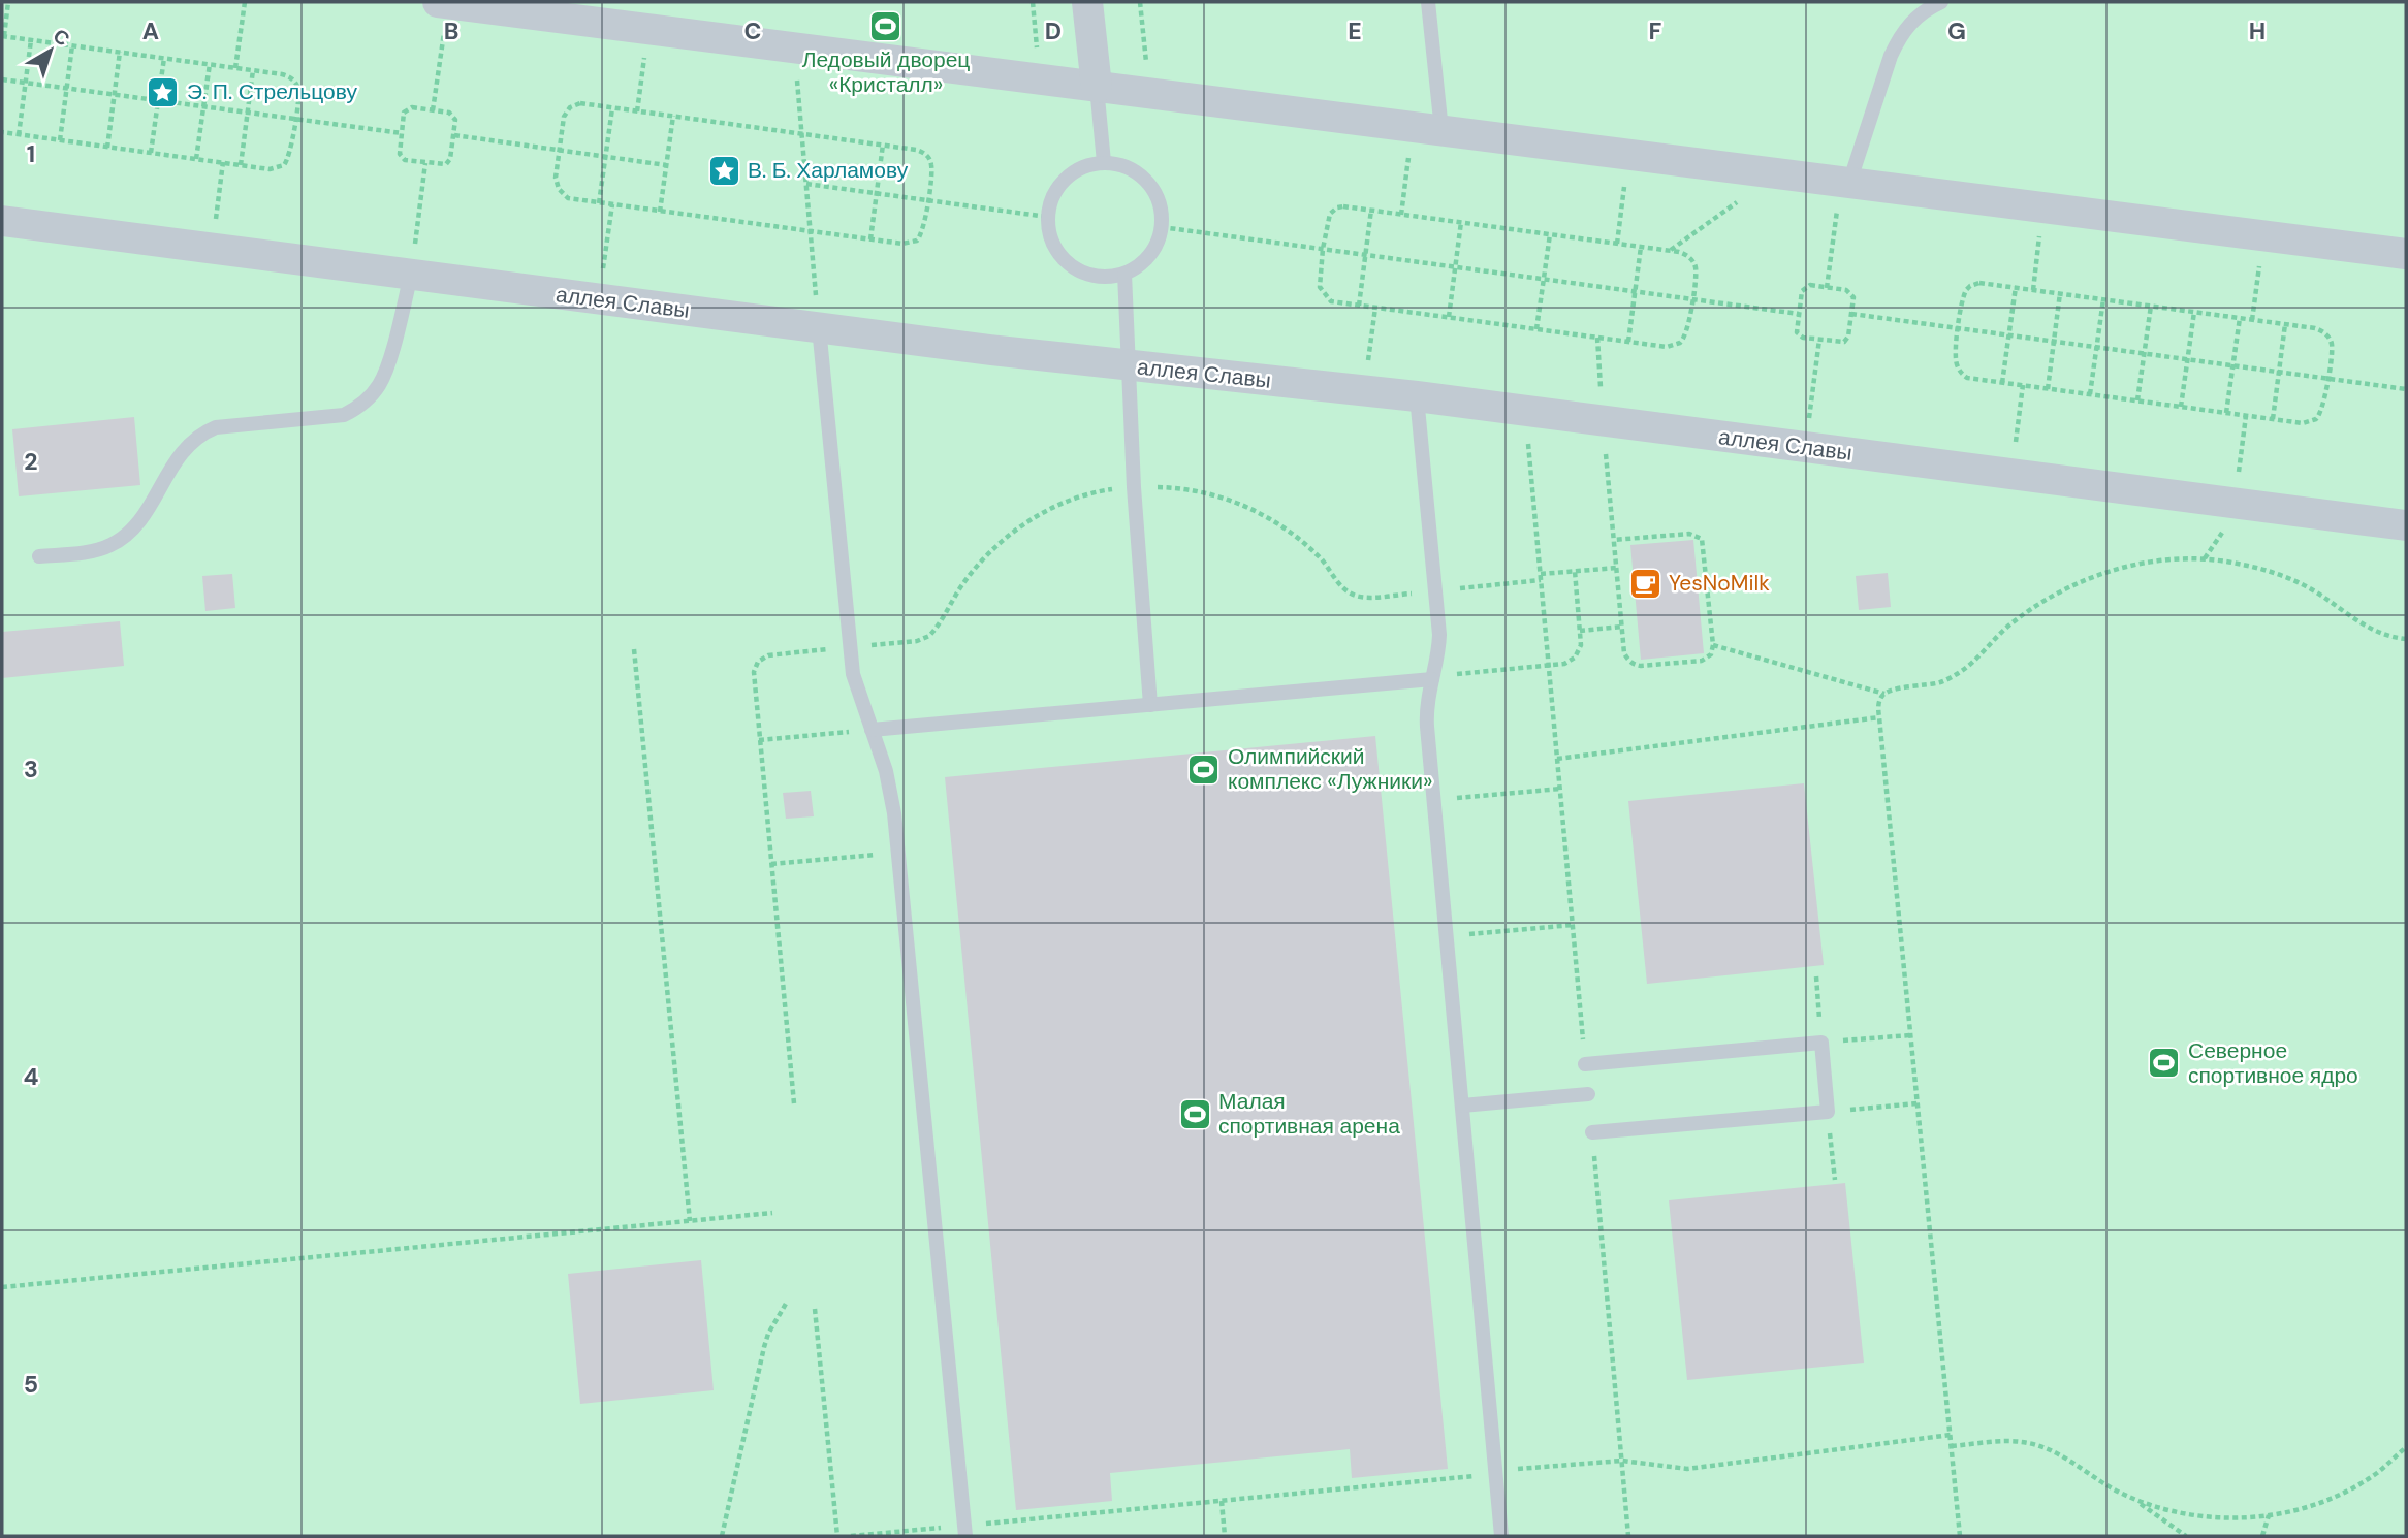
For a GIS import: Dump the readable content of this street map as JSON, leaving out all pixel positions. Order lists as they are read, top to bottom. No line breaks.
{"streets":{"street":["аллея Славы"]},"places":{"sports":["Ледовый дворец «Кристалл»","Олимпийский комплекс «Лужники»","Северное спортивное ядро","Малая спортивная арена"],"place":["Э. П. Стрельцову","В. Б. Харламову"],"cafe":["YesNoMilk"]},"north":"top right","grid":{"columns":["A","B","C","D","E","F","G","H"],"rows":["1","2","3","4","5"]}}
